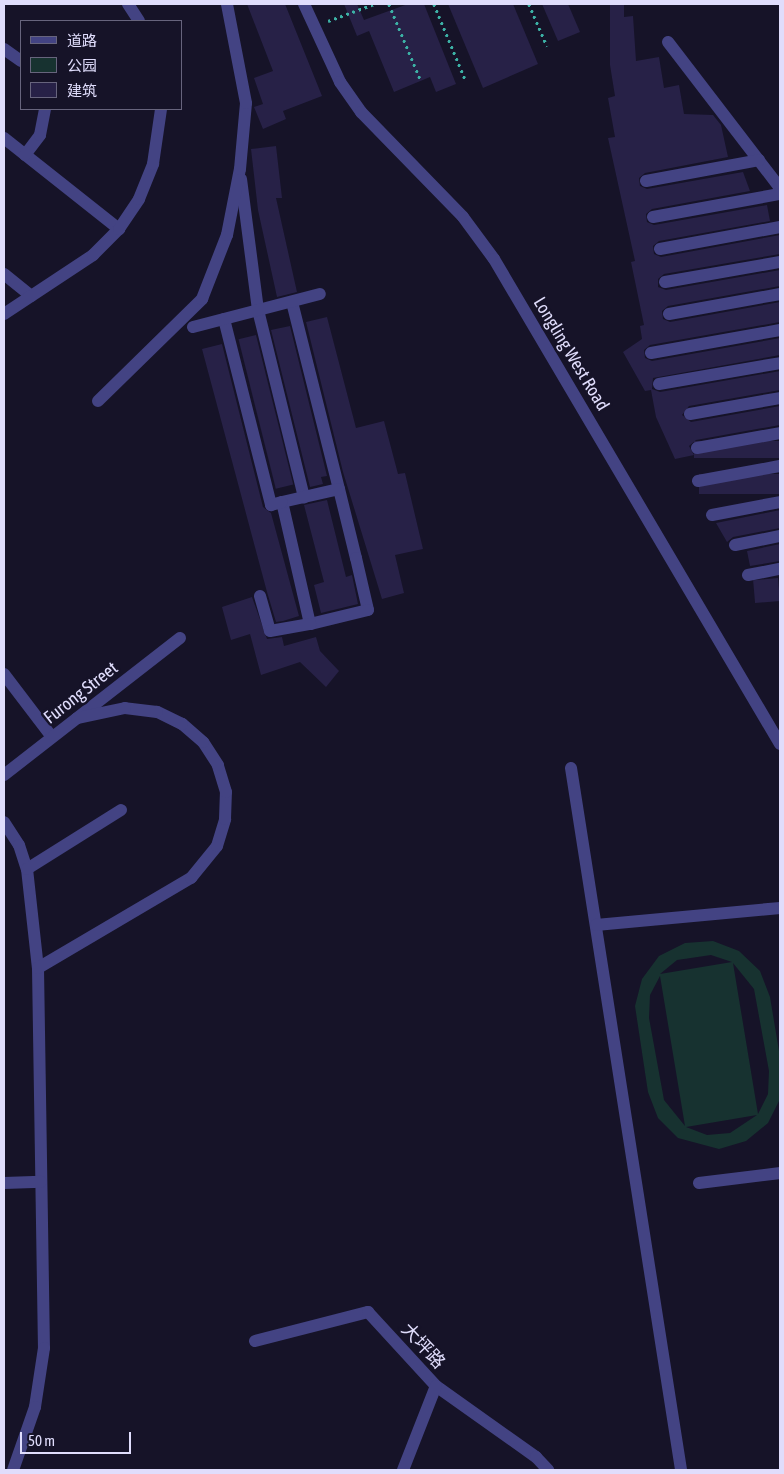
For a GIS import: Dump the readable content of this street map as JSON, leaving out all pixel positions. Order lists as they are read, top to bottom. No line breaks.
{"streets":{"street":["Longling West Road","Furong Street","大坪路"]},"legend":["道路","公园","建筑"],"scale_bar":"50 m"}
